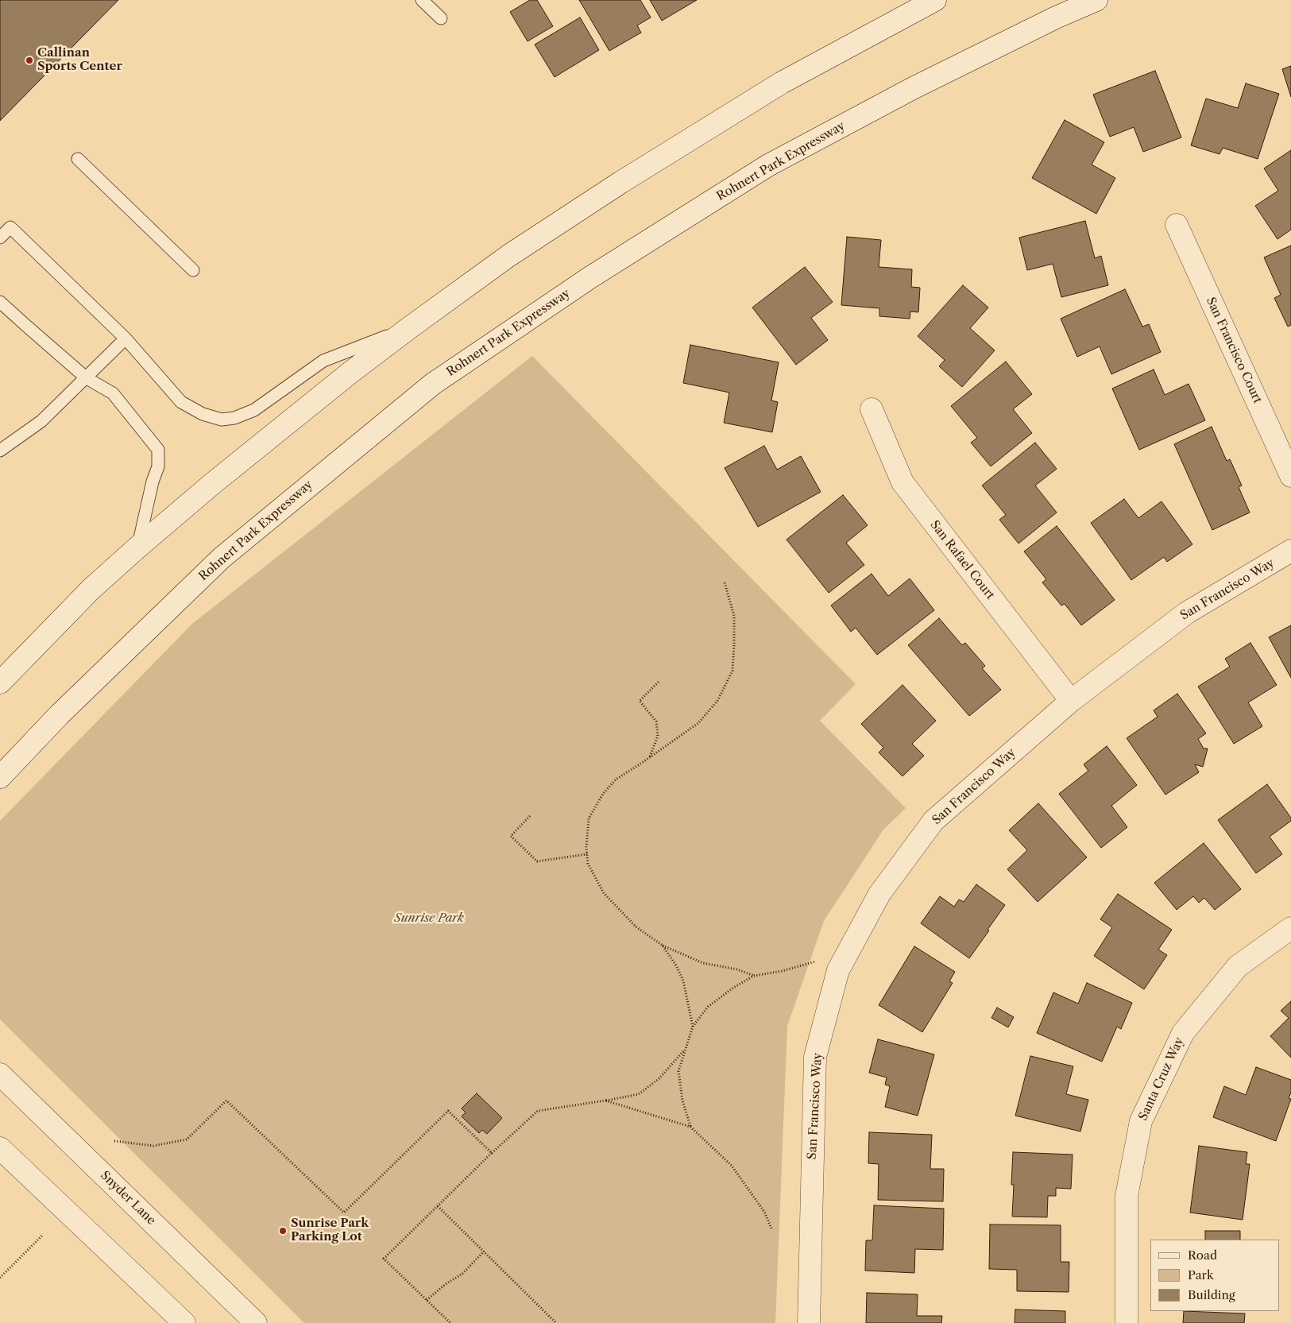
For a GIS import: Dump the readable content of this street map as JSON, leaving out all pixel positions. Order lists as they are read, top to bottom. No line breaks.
{"streets":{"street":["Rohnert Park Expressway","San Francisco Court","San Rafael Court","San Francisco Way","Santa Cruz Way","Snyder Lane"]},"crossings":[["San Rafael Court","San Francisco Way"]],"parks":["Sunrise Park"],"places":["Callinan Sports Center","Sunrise Park Parking Lot"],"legend":["Road","Park","Building"]}
